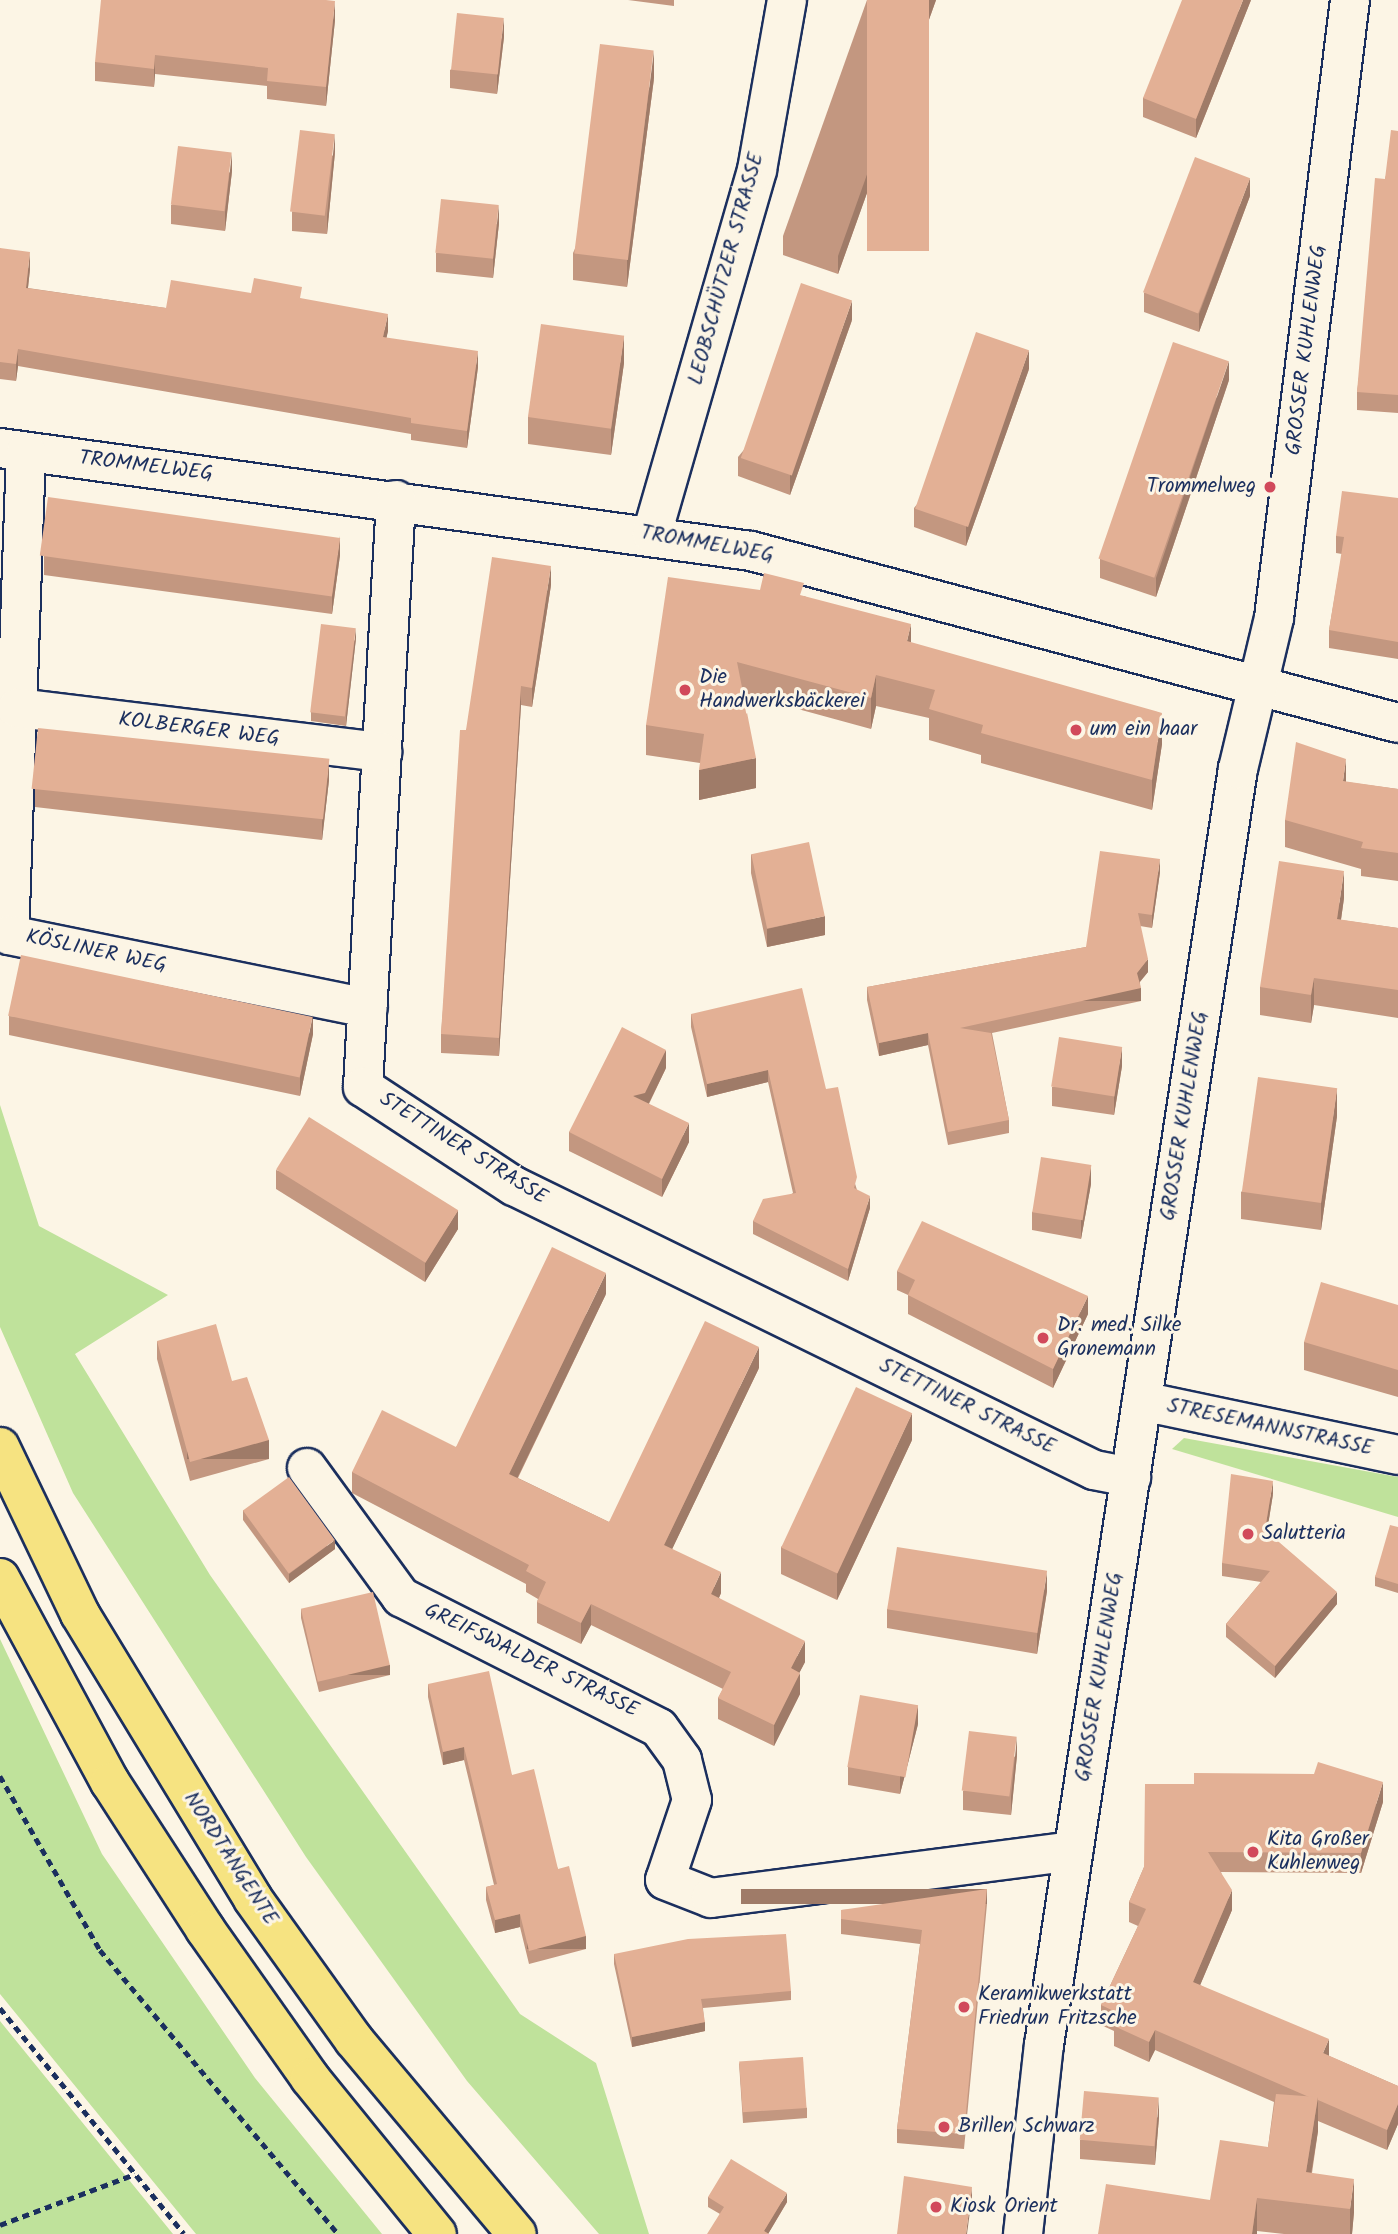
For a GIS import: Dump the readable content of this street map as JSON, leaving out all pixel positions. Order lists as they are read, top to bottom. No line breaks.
{"streets":{"highway":["NORDTANGENTE"],"street":["LEOBSCHÜTZER STRASSE","GROSSER KUHLENWEG","TROMMELWEG","KOLBERGER WEG","KÖSLINER WEG","STETTINER STRASSE","STRESEMANNSTRASSE","GREIFSWALDER STRASSE"]},"crossings":[["LEOBSCHÜTZER STRASSE","TROMMELWEG"],["GROSSER KUHLENWEG","TROMMELWEG"],["GROSSER KUHLENWEG","STETTINER STRASSE"],["GROSSER KUHLENWEG","STRESEMANNSTRASSE"],["GROSSER KUHLENWEG","GREIFSWALDER STRASSE"],["TROMMELWEG","KÖSLINER WEG"],["TROMMELWEG","STETTINER STRASSE"],["KOLBERGER WEG","KÖSLINER WEG"],["KOLBERGER WEG","STETTINER STRASSE"],["KÖSLINER WEG","STETTINER STRASSE"]],"places":["Trommelweg","Die Handwerksbäckerei","um ein haar","Dr. med. Silke Gronemann","Salutteria","Kita Großer Kuhlenweg","Keramikwerkstatt Friedrun Fritzsche","Brillen Schwarz","Kiosk Orient"]}
